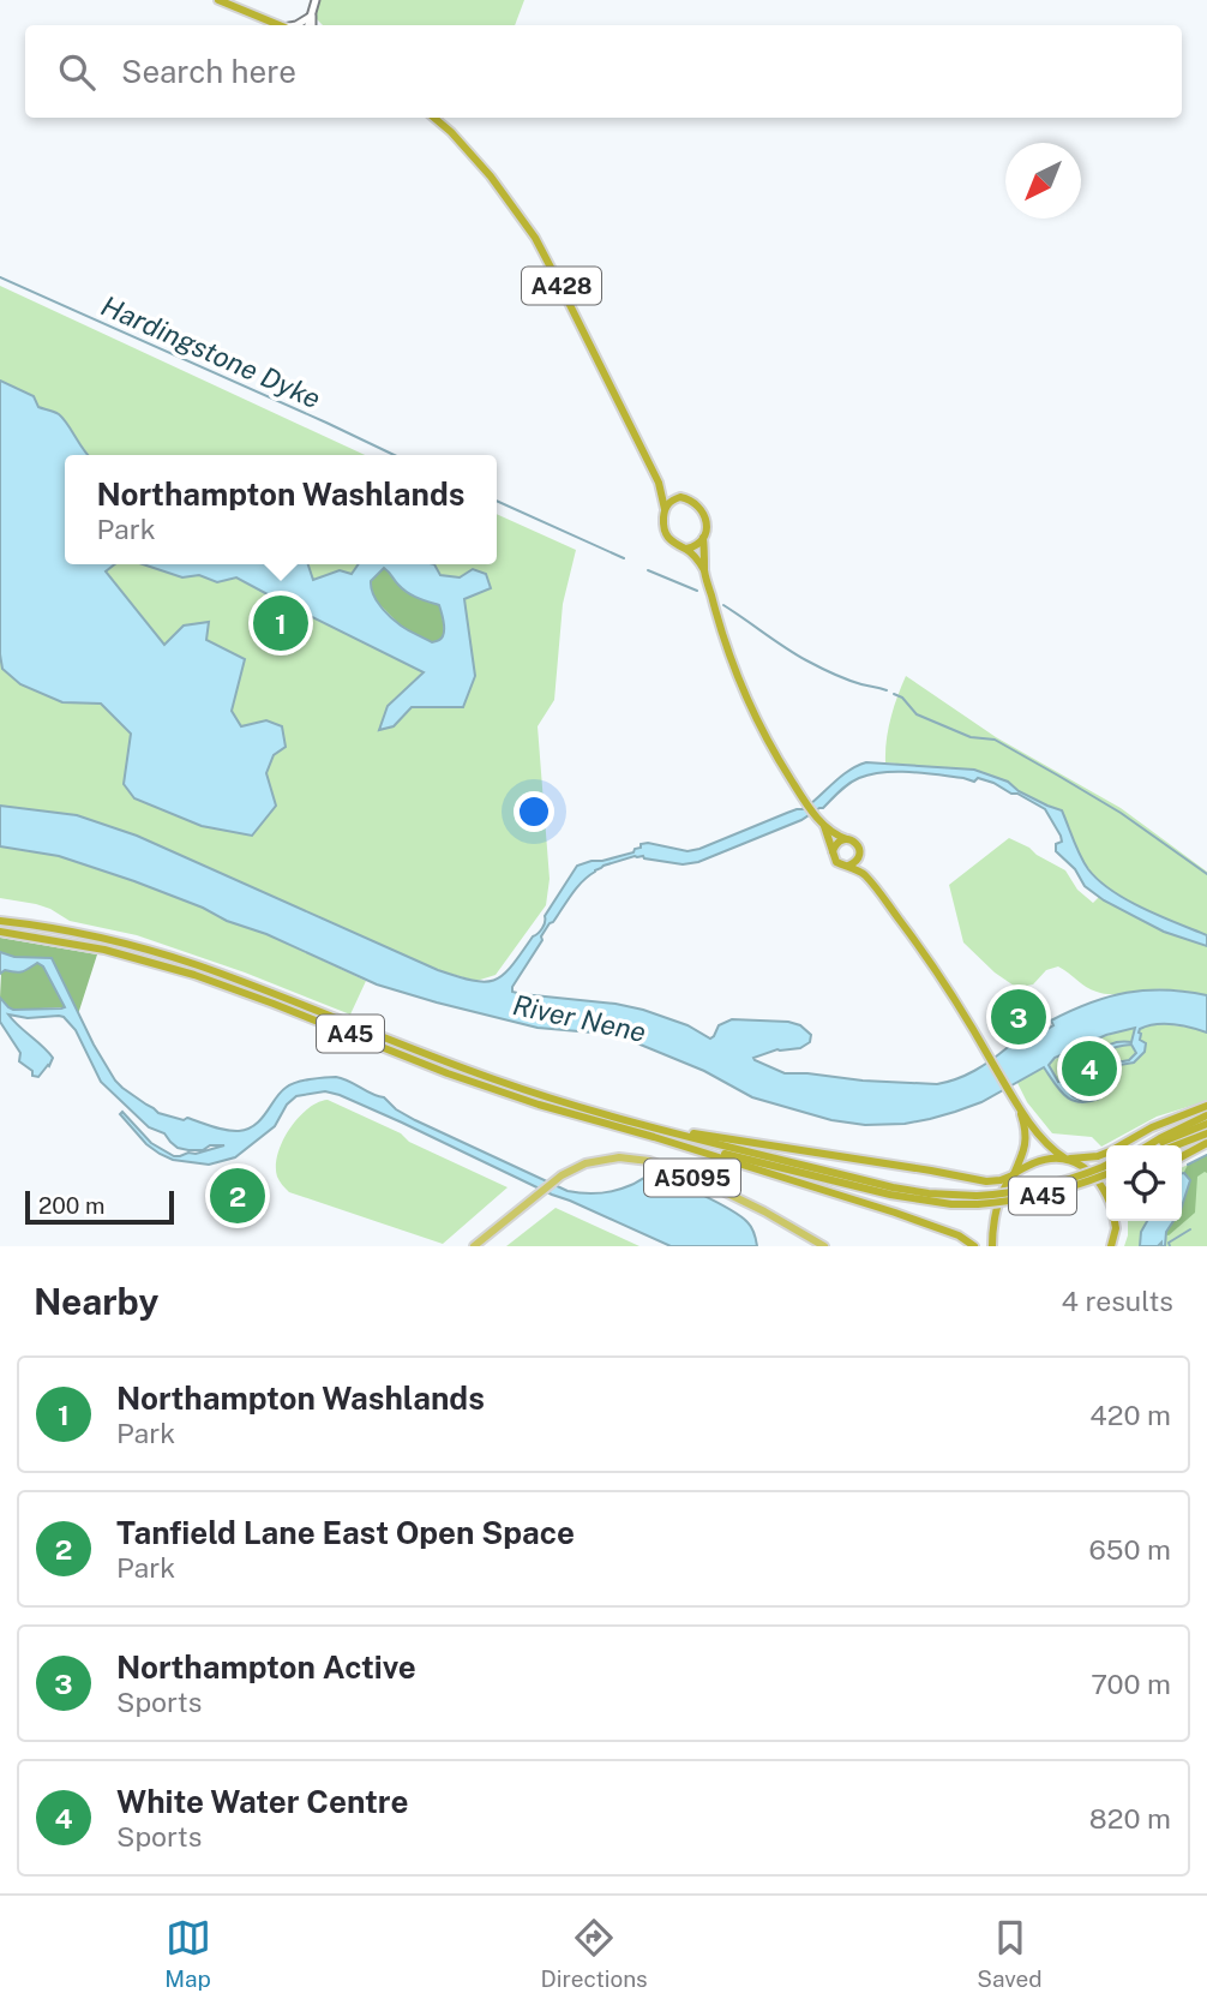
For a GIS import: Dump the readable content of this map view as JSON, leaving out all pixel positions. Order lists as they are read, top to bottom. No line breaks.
{"streets":{"highway":["A428","A45"],"main road":["A5095"]},"water":["Hardingstone Dyke","River Nene"],"scale_bar":"200 m","north":"bottom left","page":{"search":"Search here","popup":["Northampton Washlands","Park"],"pins":["1","3","4","2"],"scale":"200 m","heading":["Nearby","4 results"],"list":[{"mark":"1","name":"Northampton Washlands","note":"Park","value":"420 m"},{"mark":"2","name":"Tanfield Lane East Open Space","note":"Park","value":"650 m"},{"mark":"3","name":"Northampton Active","note":"Sports","value":"700 m"},{"mark":"4","name":"White Water Centre","note":"Sports","value":"820 m"}],"nav":["Map","Directions","Saved"]}}
